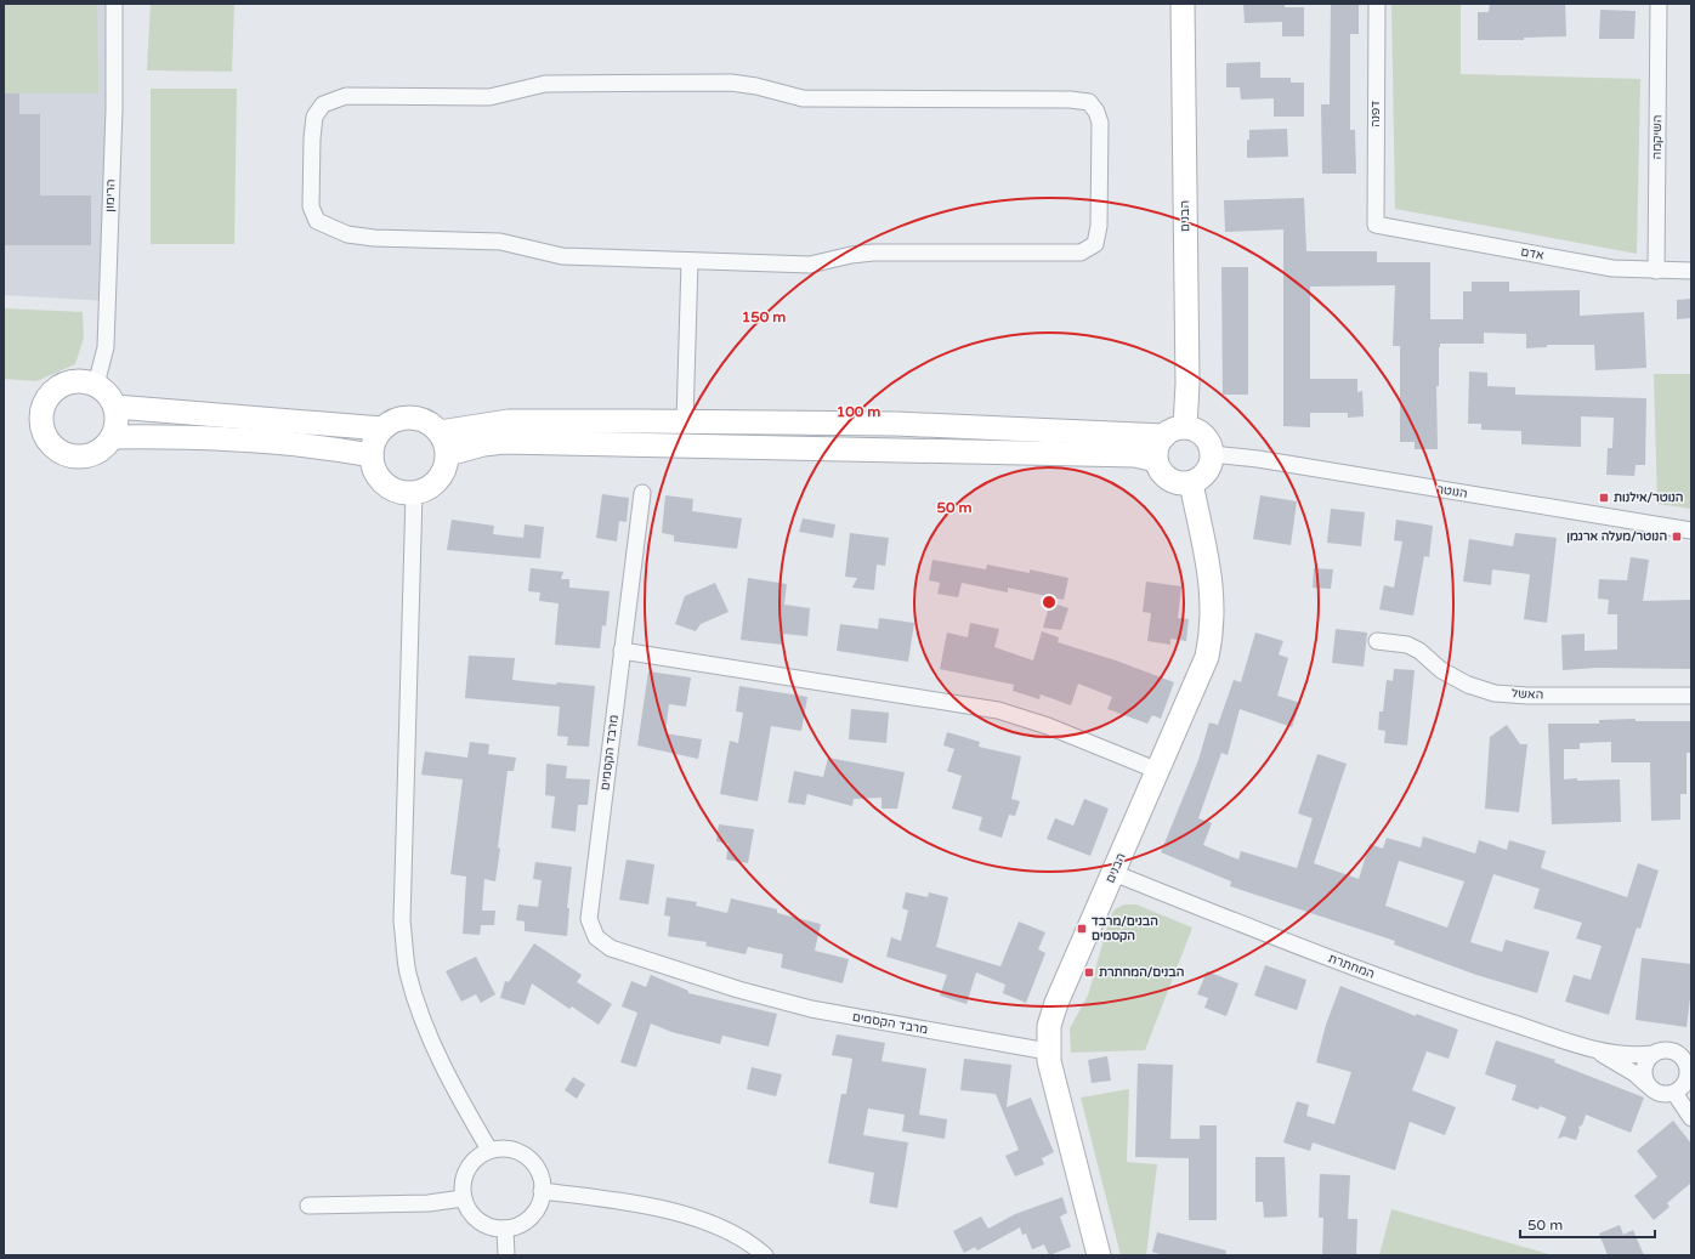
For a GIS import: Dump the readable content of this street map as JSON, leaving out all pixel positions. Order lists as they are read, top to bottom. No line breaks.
{"streets":{"street":["דפנה","השיקמה","הרימון","הבנים","אדם","הנוטר","האשל","מרבד הקסמים","המחתרת"]},"crossings":[["דפנה","אדם"],["השיקמה","אדם"],["הבנים","הנוטר"],["הבנים","מרבד הקסמים"],["הבנים","המחתרת"]],"places":{"transit":["הנוטר/אילנות","הנוטר/מעלה ארגמן","הבנים/מרבד הקסמים","הבנים/המחתרת"]},"scale_bar":"50 m","rings":["150 m","100 m","50 m"]}
